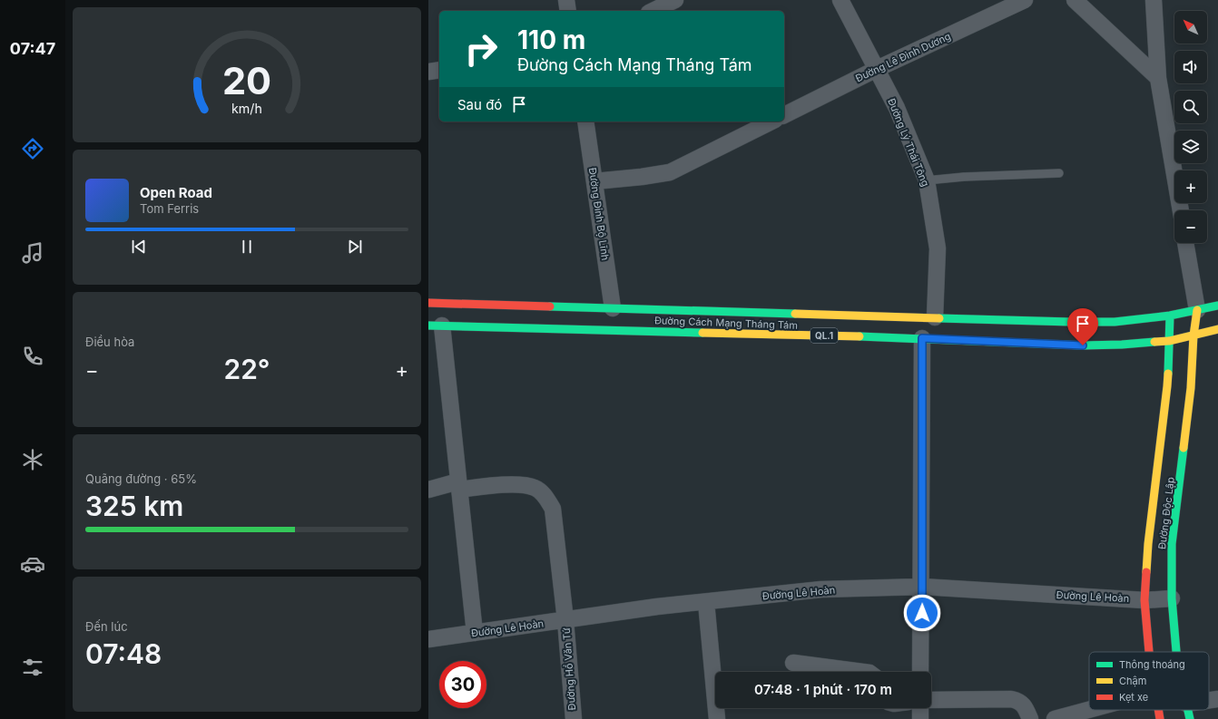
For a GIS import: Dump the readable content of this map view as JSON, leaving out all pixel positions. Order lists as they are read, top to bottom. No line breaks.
{"streets":{"main road":["Đường Cách Mạng Tháng Tám","QL.1","Đường Độc Lập"],"street":["Đường Lê Đình Dương","Đường Lý Thái Tông","Đường Đinh Bộ Lĩnh","Đường Lê Hoàn","Đường Hồ Văn Tứ"]},"crossings":[["Đường Lê Đình Dương","Đường Lý Thái Tông"],["Đường Lý Thái Tông","Đường Cách Mạng Tháng Tám"],["Đường Đinh Bộ Lĩnh","Đường Cách Mạng Tháng Tám"],["Đường Cách Mạng Tháng Tám","Đường Độc Lập"],["Đường Độc Lập","Đường Lê Hoàn"],["Đường Lê Hoàn","Đường Hồ Văn Tứ"]],"legend":["Thông thoáng","Chậm","Kẹt xe"],"north":"top left","page":{"tabs":"07:47","map_buttons":["+","−"],"turn":["110 m","Đường Cách Mạng Tháng Tám"],"then":"Sau đó","song":["Open Road","Tom Ferris"],"tile":["Điều hòa",["Quãng đường · 65%","325 km"],["Đến lúc","07:48"]],"heat":["−","22°","+"],"limit":"30","trip":"07:48 · 1 phút · 170 m","gauge":["20","km/h"]}}
